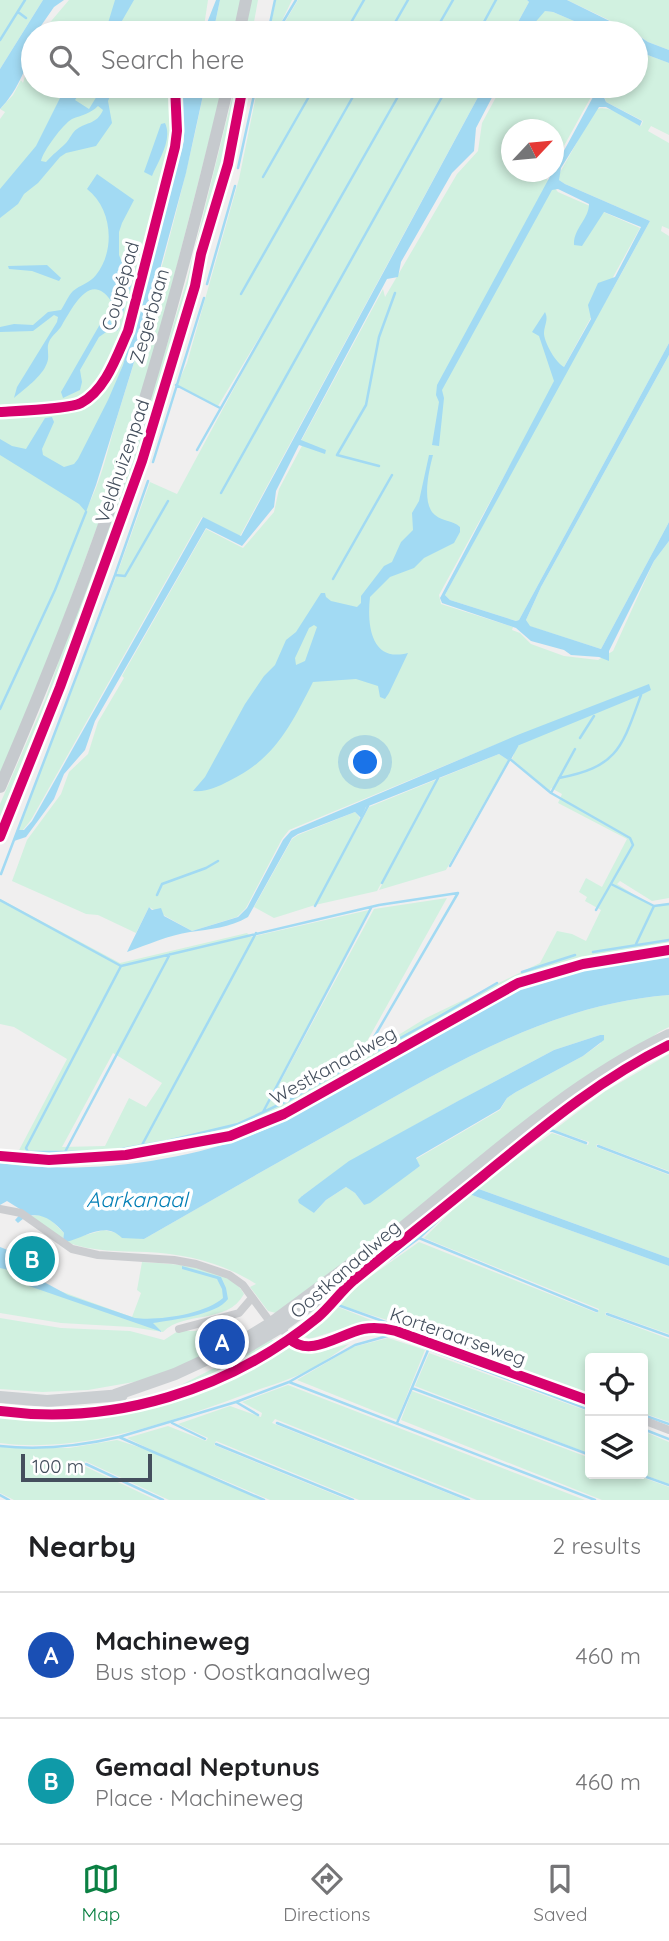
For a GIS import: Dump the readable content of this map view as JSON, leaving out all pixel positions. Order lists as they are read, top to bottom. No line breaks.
{"streets":{"main road":["Zegerbaan","Oostkanaalweg"],"street":["Westkanaalweg","Korteraarseweg"],"cycle path":["Coupépad","Veldhuizenpad"]},"crossings":[["Oostkanaalweg","Korteraarseweg"]],"water":["Aarkanaal"],"scale_bar":"100 m","north":"top right","page":{"search":"Search here","pins":["B","A"],"scale":"100 m","heading":["Nearby","2 results"],"list":[{"mark":"A","name":"Machineweg","note":"Bus stop · Oostkanaalweg","value":"460 m"},{"mark":"B","name":"Gemaal Neptunus","note":"Place · Machineweg","value":"460 m"}],"nav":["Map","Directions","Saved"]}}
